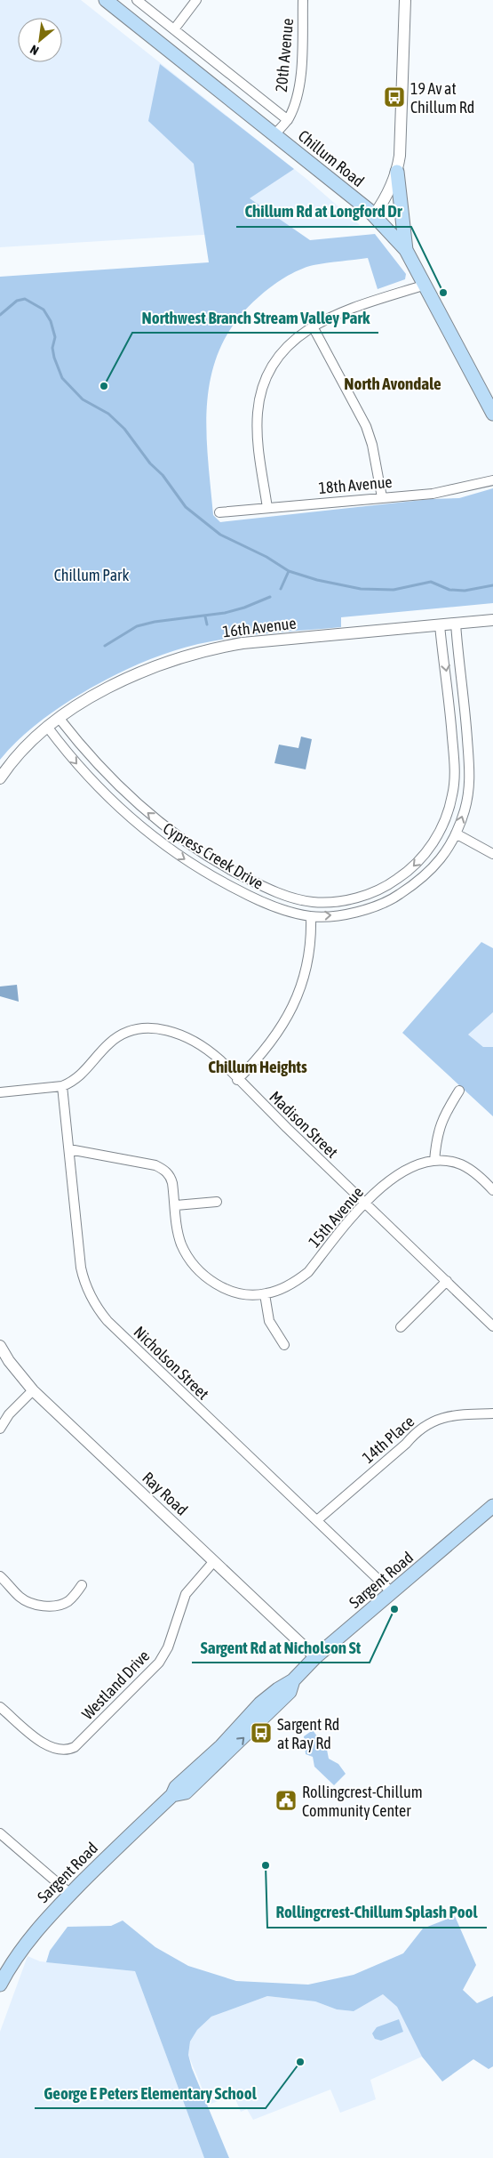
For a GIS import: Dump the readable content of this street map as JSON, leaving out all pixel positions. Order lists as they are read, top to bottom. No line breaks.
{"streets":{"main road":["Chillum Road","Sargent Road"],"street":["20th Avenue","18th Avenue","16th Avenue","Cypress Creek Drive","Madison Street","15th Avenue","Nicholson Street","14th Place","Ray Road","Westland Drive"]},"crossings":[["20th Avenue","Chillum Road"],["16th Avenue","Cypress Creek Drive"],["Madison Street","15th Avenue"],["Madison Street","Nicholson Street"],["15th Avenue","Nicholson Street"],["Nicholson Street","14th Place"],["Nicholson Street","Sargent Road"],["Ray Road","Sargent Road"],["Ray Road","Westland Drive"]],"districts":["North Avondale","Chillum Heights"],"parks":["Chillum Park"],"places":{"bus stop":["19 Av at Chillum Rd","Sargent Rd at Ray Rd"],"other":["Chillum Rd at Longford Dr","Northwest Branch Stream Valley Park","Sargent Rd at Nicholson St","Rollingcrest-Chillum Splash Pool","George E Peters Elementary School"],"public building":["Rollingcrest-Chillum Community Center"]},"north":"bottom left"}
